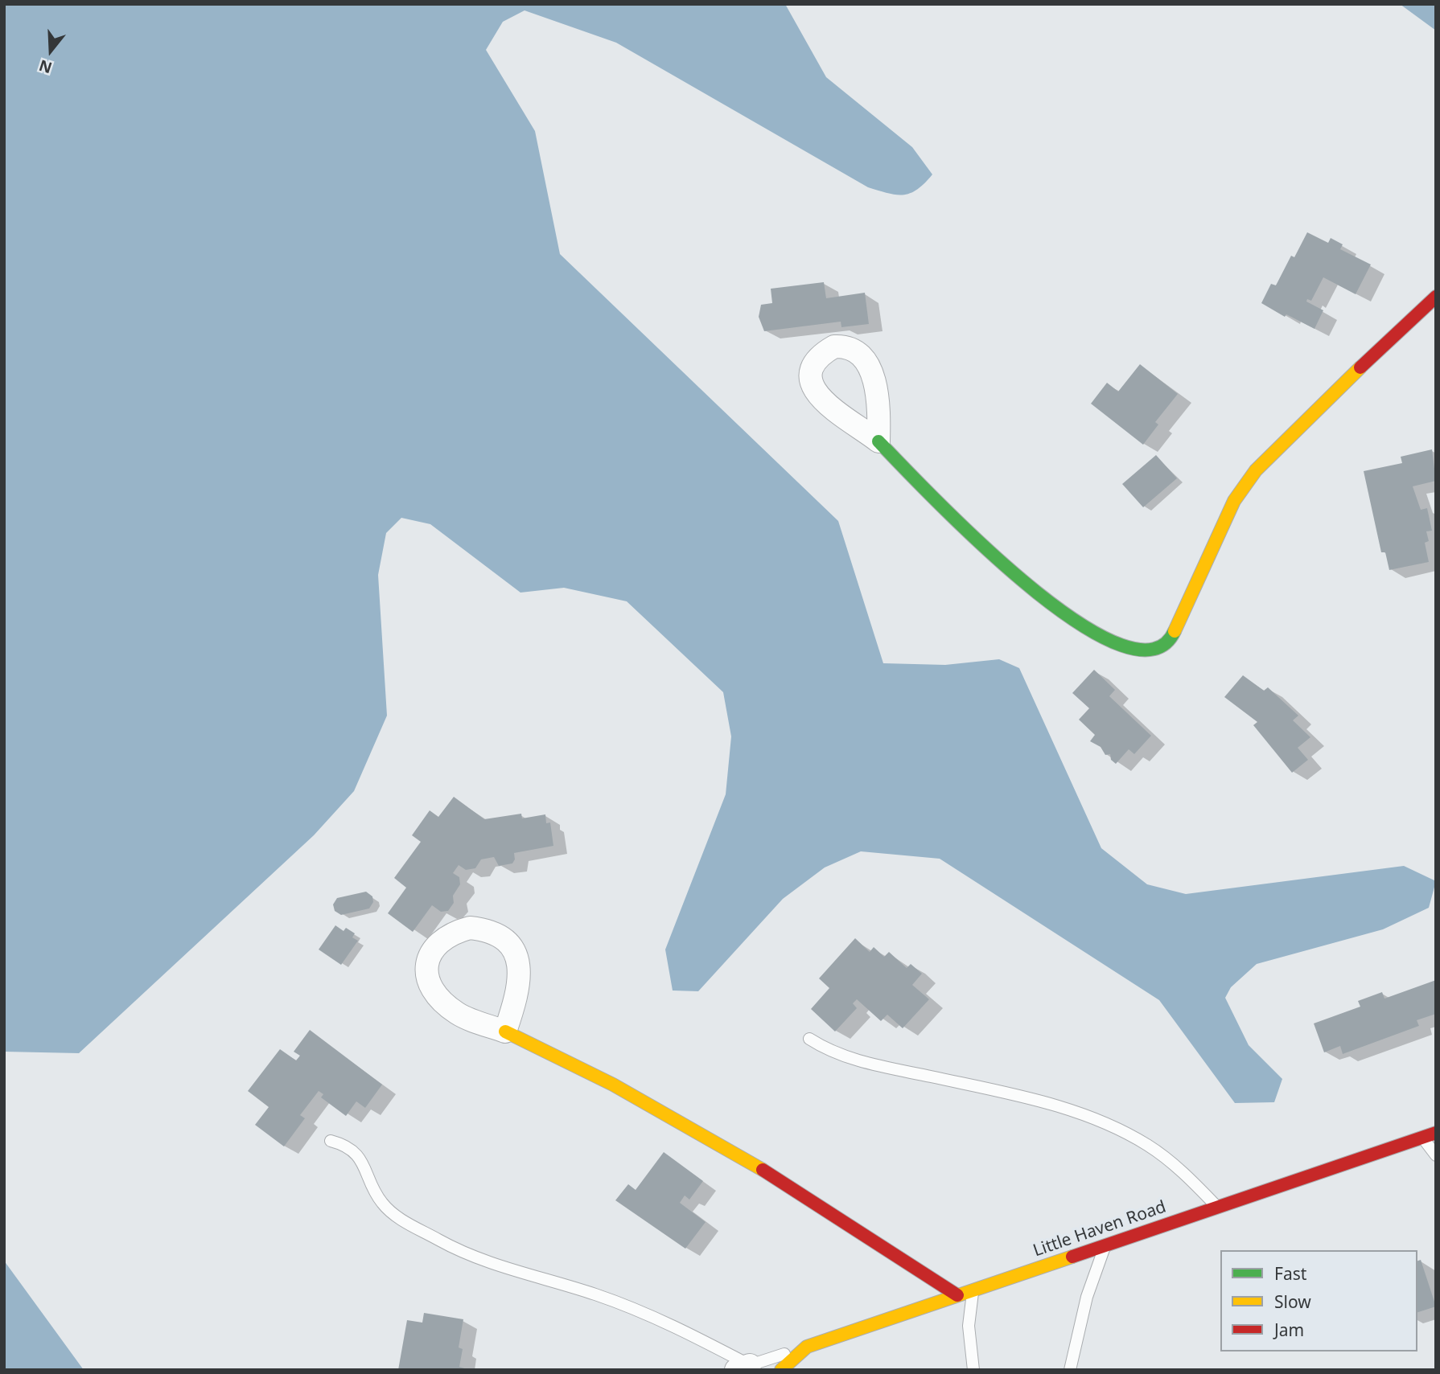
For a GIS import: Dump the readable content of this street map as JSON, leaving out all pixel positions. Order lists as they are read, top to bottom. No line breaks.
{"streets":{"street":["Little Haven Road"]},"legend":["Fast","Slow","Jam"],"north":"bottom"}
